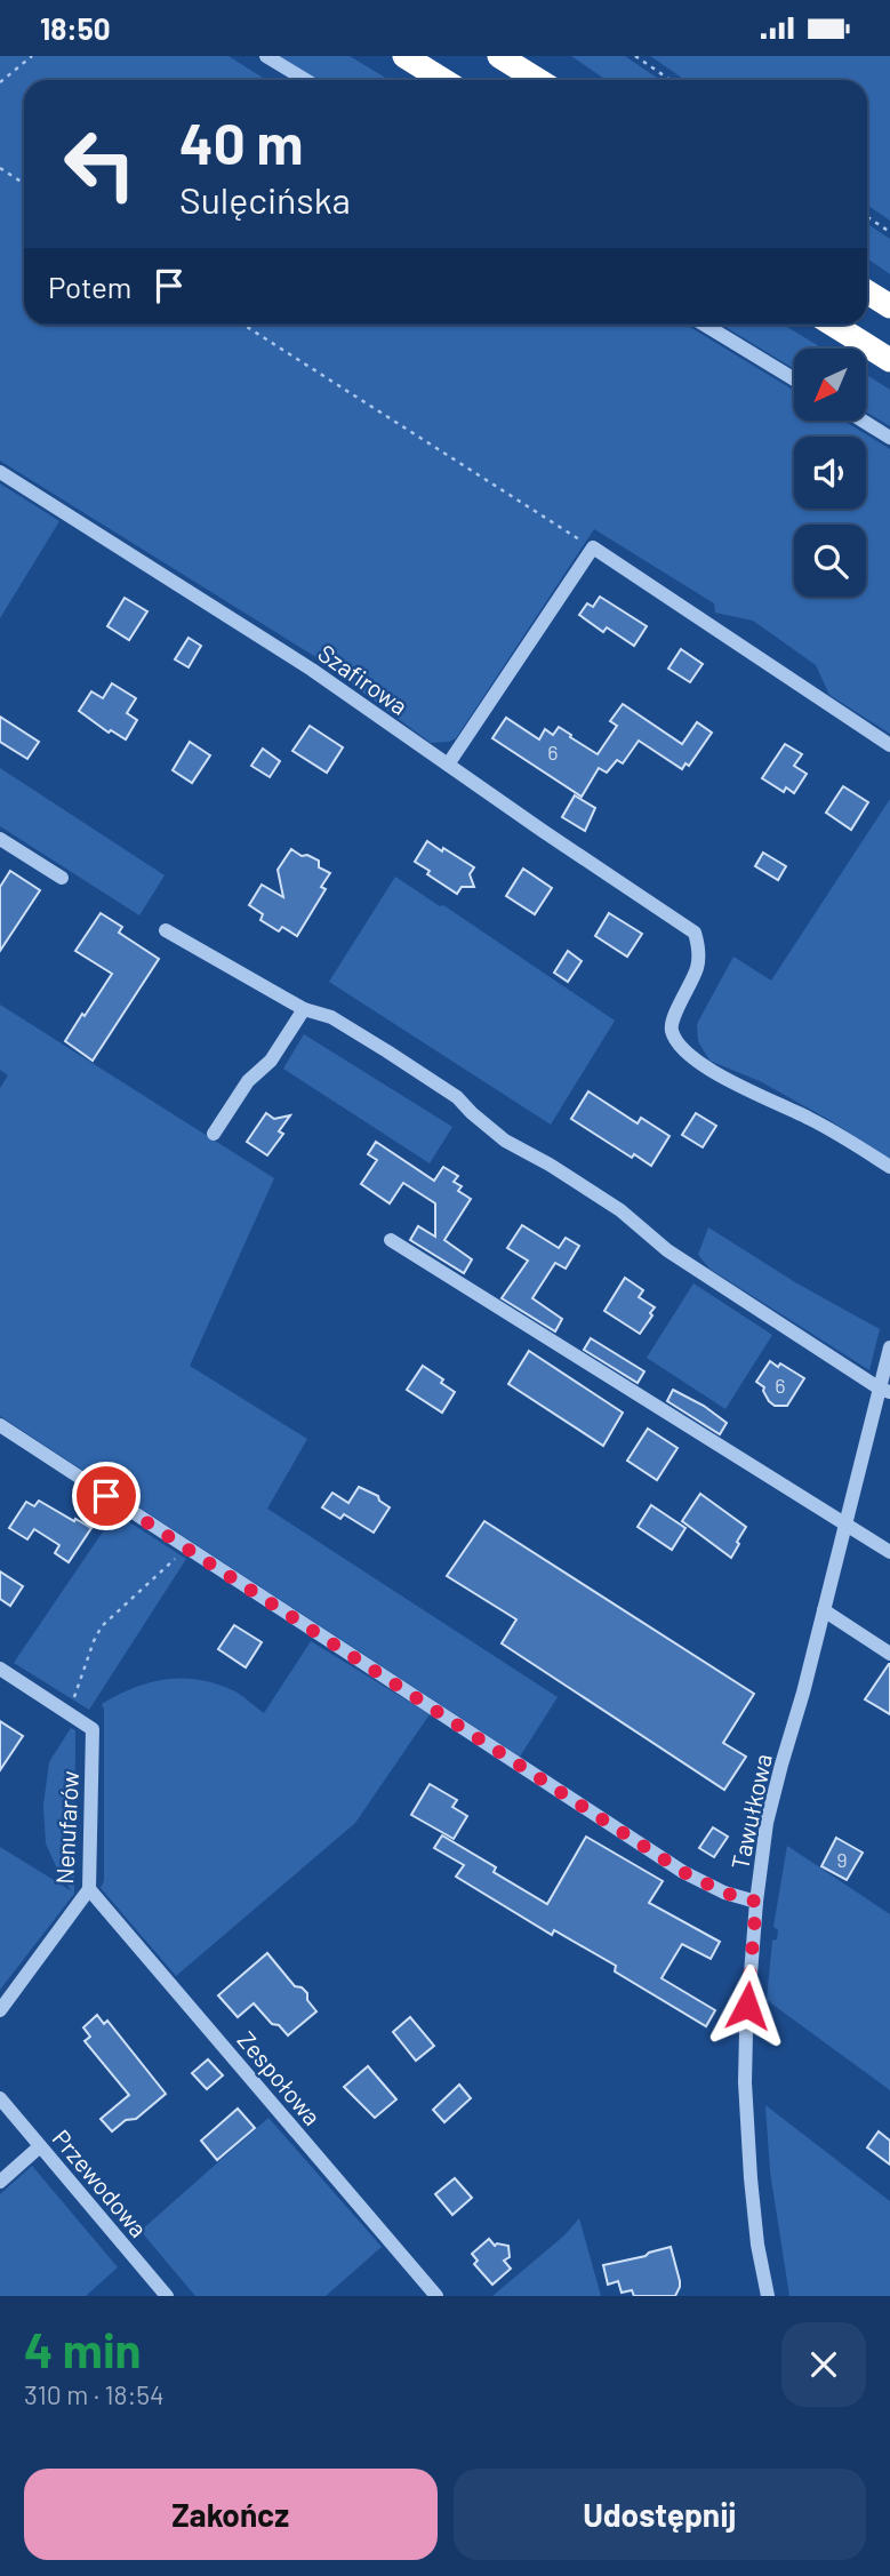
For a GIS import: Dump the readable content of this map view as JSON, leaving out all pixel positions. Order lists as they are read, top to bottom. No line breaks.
{"streets":{"street":["Szafirowa","Tawułkowa","Nenufarów","Zespołowa","Przewodowa"]},"crossings":[["Nenufarów","Zespołowa"]],"house_numbers":["6","6","9"],"north":"bottom left","page":{"status":"18:50","turn":["40 m","Sulęcińska"],"then":"Potem","heading":["4 min","310 m · 18:54"],"buttons":["Zakończ","Udostępnij"]}}
